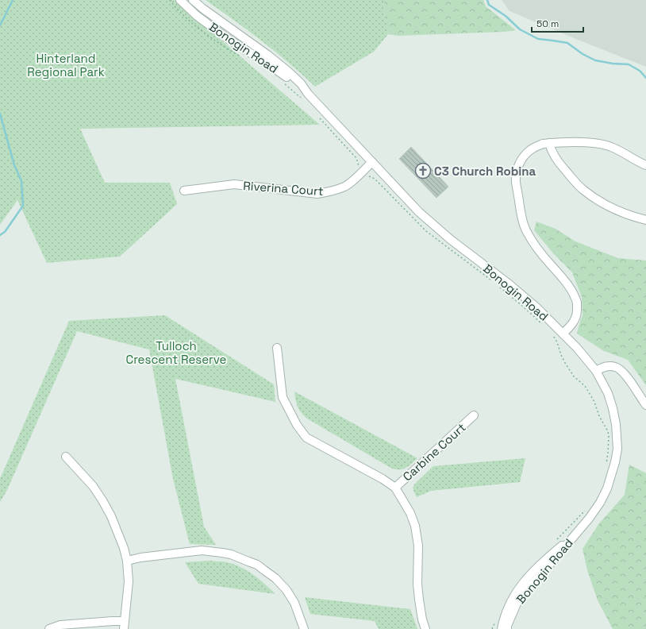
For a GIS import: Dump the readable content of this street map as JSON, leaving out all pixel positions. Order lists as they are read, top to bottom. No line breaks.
{"streets":{"street":["Bonogin Road","Riverina Court","Carbine Court"]},"crossings":[["Bonogin Road","Riverina Court"]],"parks":["Hinterland Regional Park","Tulloch Crescent Reserve"],"places":{"church":["C3 Church Robina"]},"scale_bar":"50 m"}
